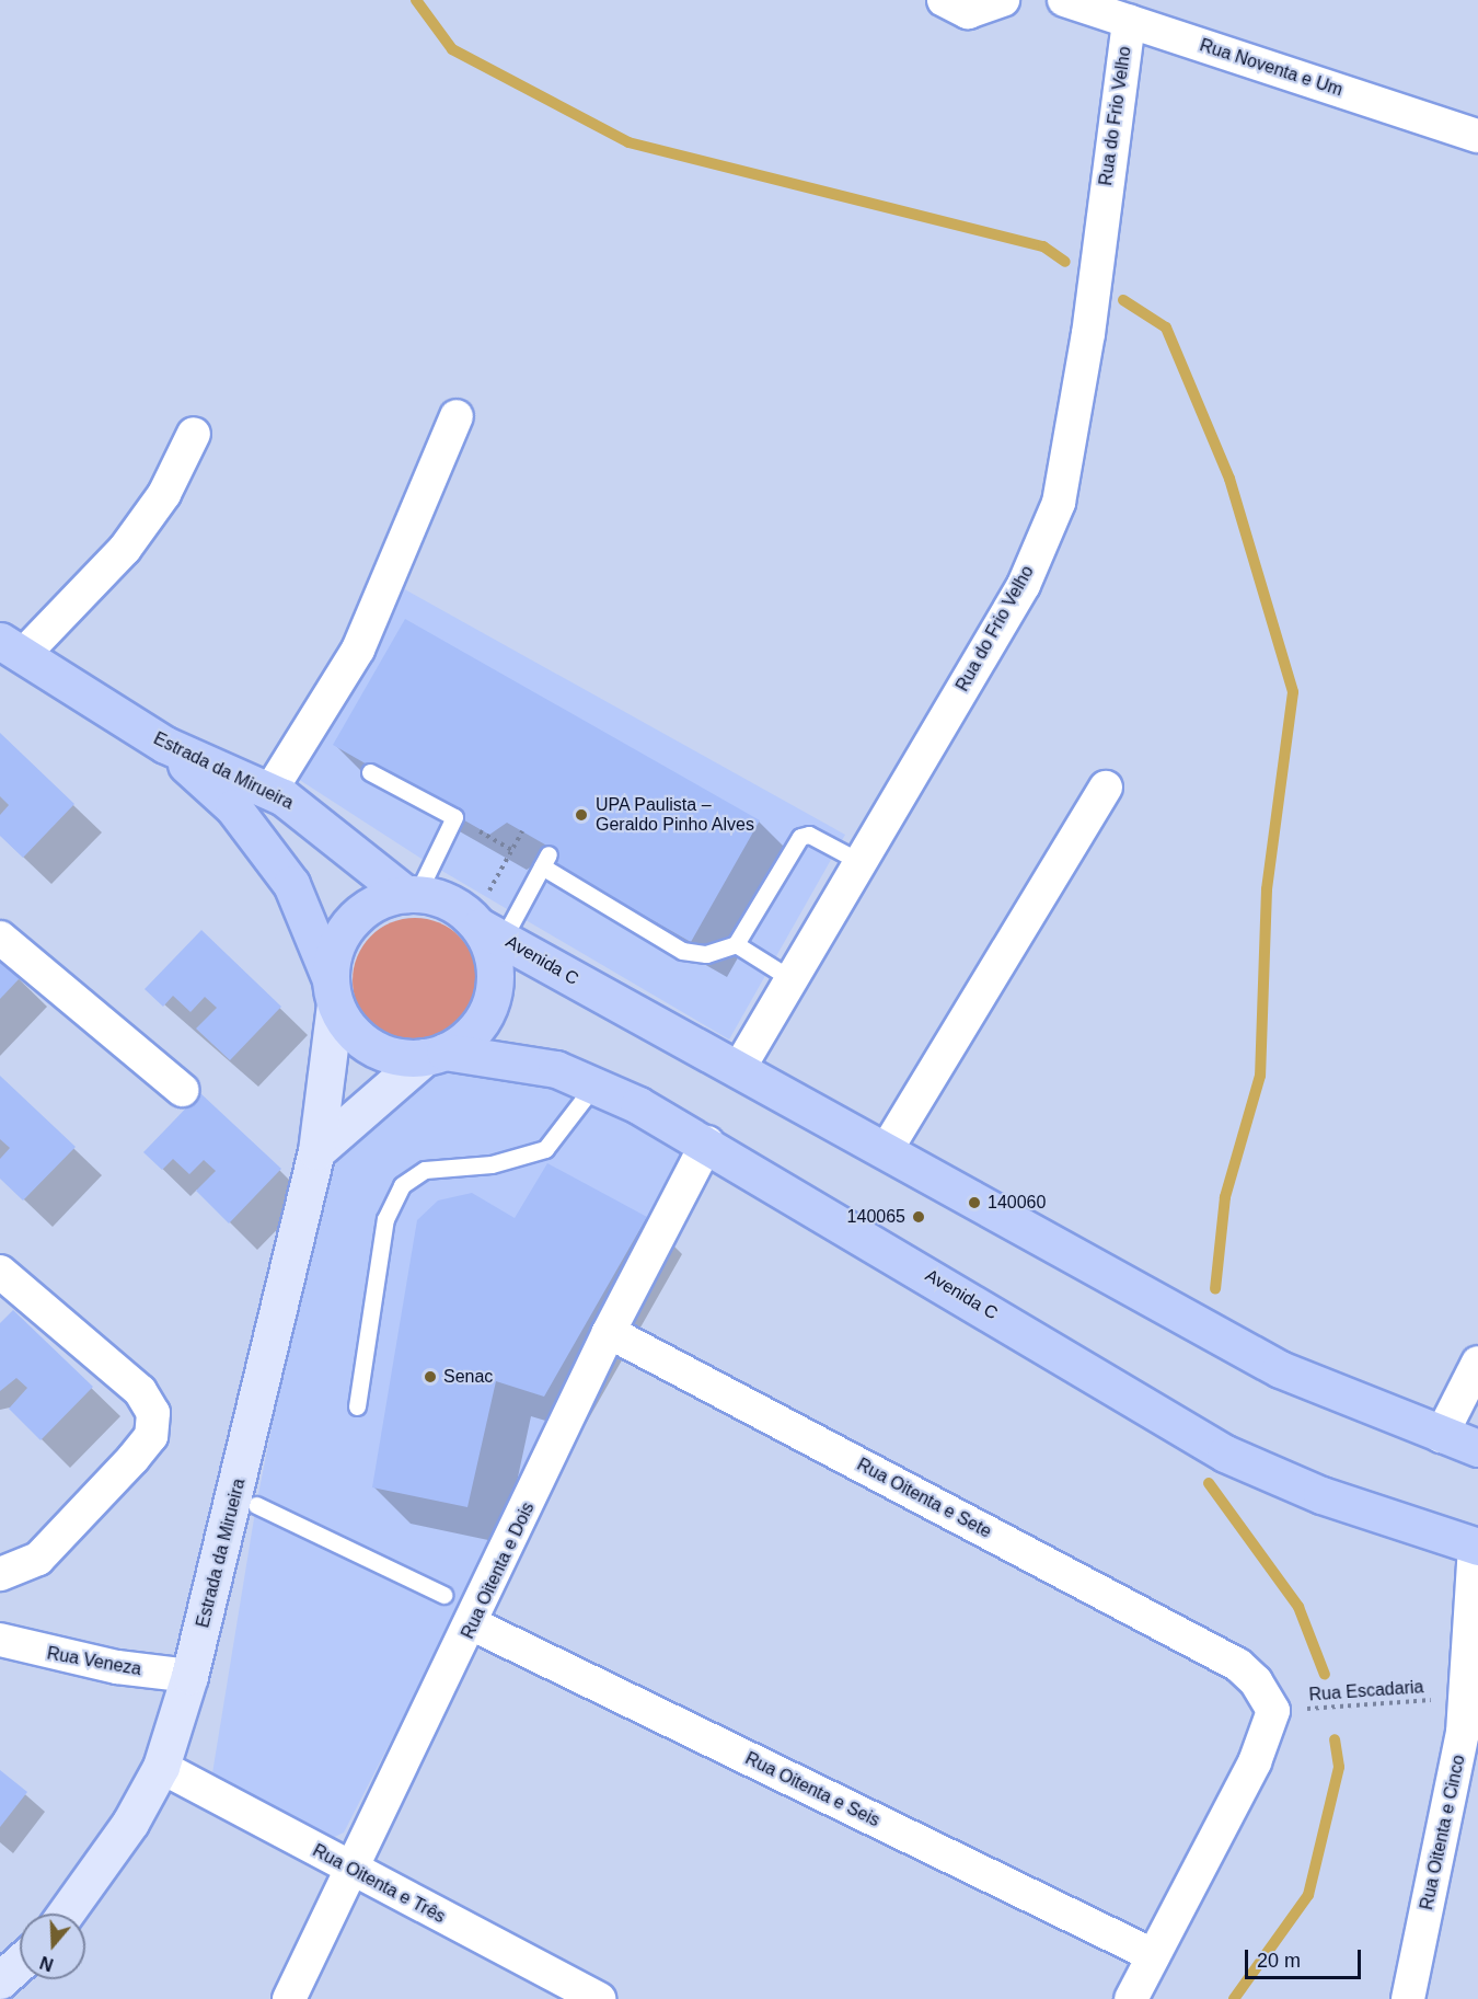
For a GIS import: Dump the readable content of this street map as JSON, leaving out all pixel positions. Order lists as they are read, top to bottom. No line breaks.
{"streets":{"main road":["Estrada da Mirueira","Avenida C"],"street":["Rua Noventa e Um","Rua do Frio Velho","Rua Oitenta e Sete","Rua Oitenta e Dois","Rua Veneza","Rua Oitenta e Seis","Rua Oitenta e Cinco","Rua Oitenta e Três"],"path":["Rua Escadaria"]},"crossings":[["Rua Noventa e Um","Rua do Frio Velho"],["Rua do Frio Velho","Avenida C"],["Estrada da Mirueira","Avenida C"],["Estrada da Mirueira","Rua Veneza"],["Estrada da Mirueira","Rua Oitenta e Três"],["Avenida C","Rua Oitenta e Dois"],["Avenida C","Rua Oitenta e Cinco"],["Rua Oitenta e Sete","Rua Oitenta e Dois"],["Rua Oitenta e Sete","Rua Escadaria"],["Rua Oitenta e Dois","Rua Oitenta e Seis"],["Rua Oitenta e Dois","Rua Oitenta e Três"],["Rua Escadaria","Rua Oitenta e Cinco"]],"places":["UPA Paulista – Geraldo Pinho Alves","140060","140065","Senac"],"scale_bar":"20 m","north":"bottom"}
